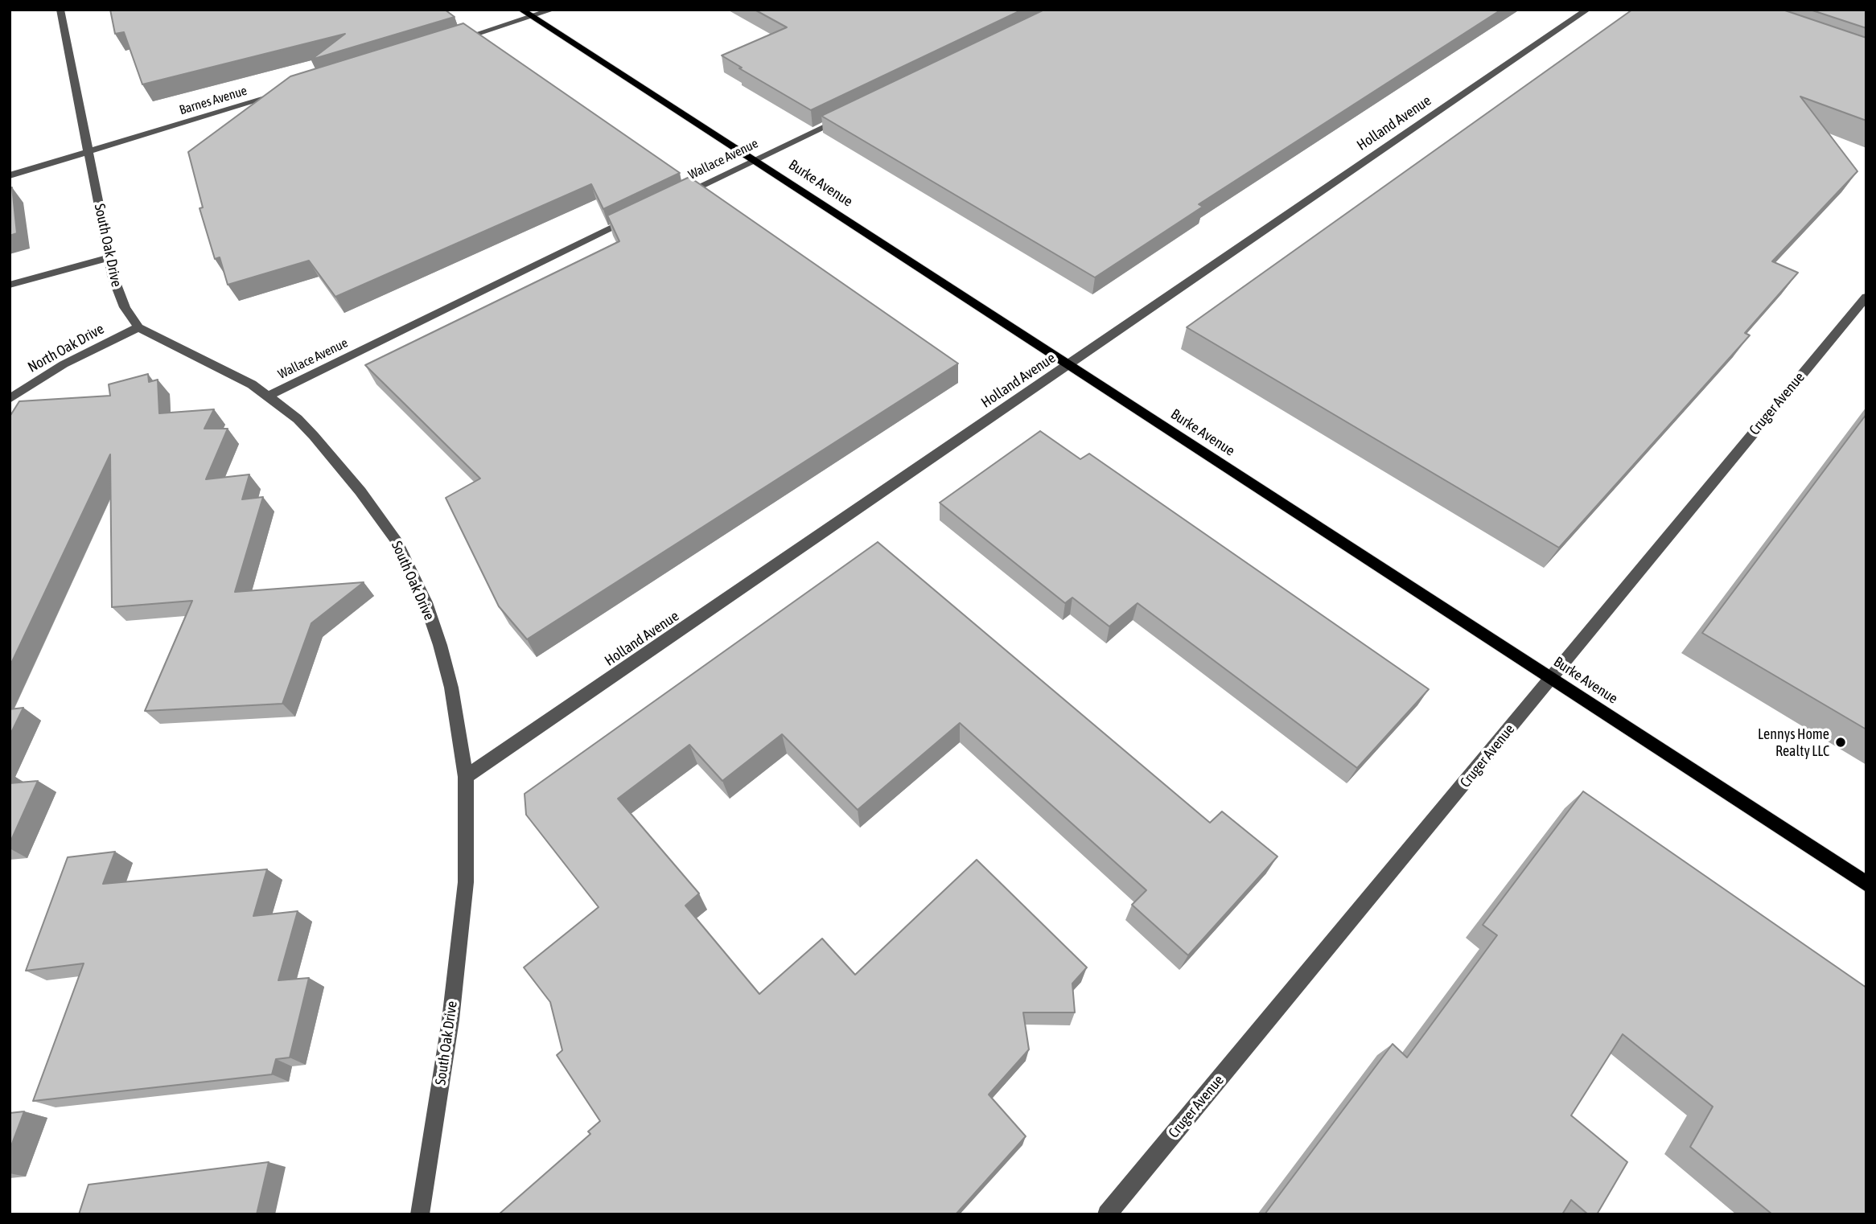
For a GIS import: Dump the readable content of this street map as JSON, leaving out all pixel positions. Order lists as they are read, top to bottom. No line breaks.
{"streets":{"main road":["Burke Avenue"],"street":["Barnes Avenue","Holland Avenue","Wallace Avenue","South Oak Drive","North Oak Drive","Cruger Avenue"]},"crossings":[["Barnes Avenue","South Oak Drive"],["Holland Avenue","Burke Avenue"],["Holland Avenue","South Oak Drive"],["Wallace Avenue","Burke Avenue"],["Wallace Avenue","South Oak Drive"],["Burke Avenue","Cruger Avenue"],["South Oak Drive","North Oak Drive"]],"places":["Lennys Home Realty LLC"]}
